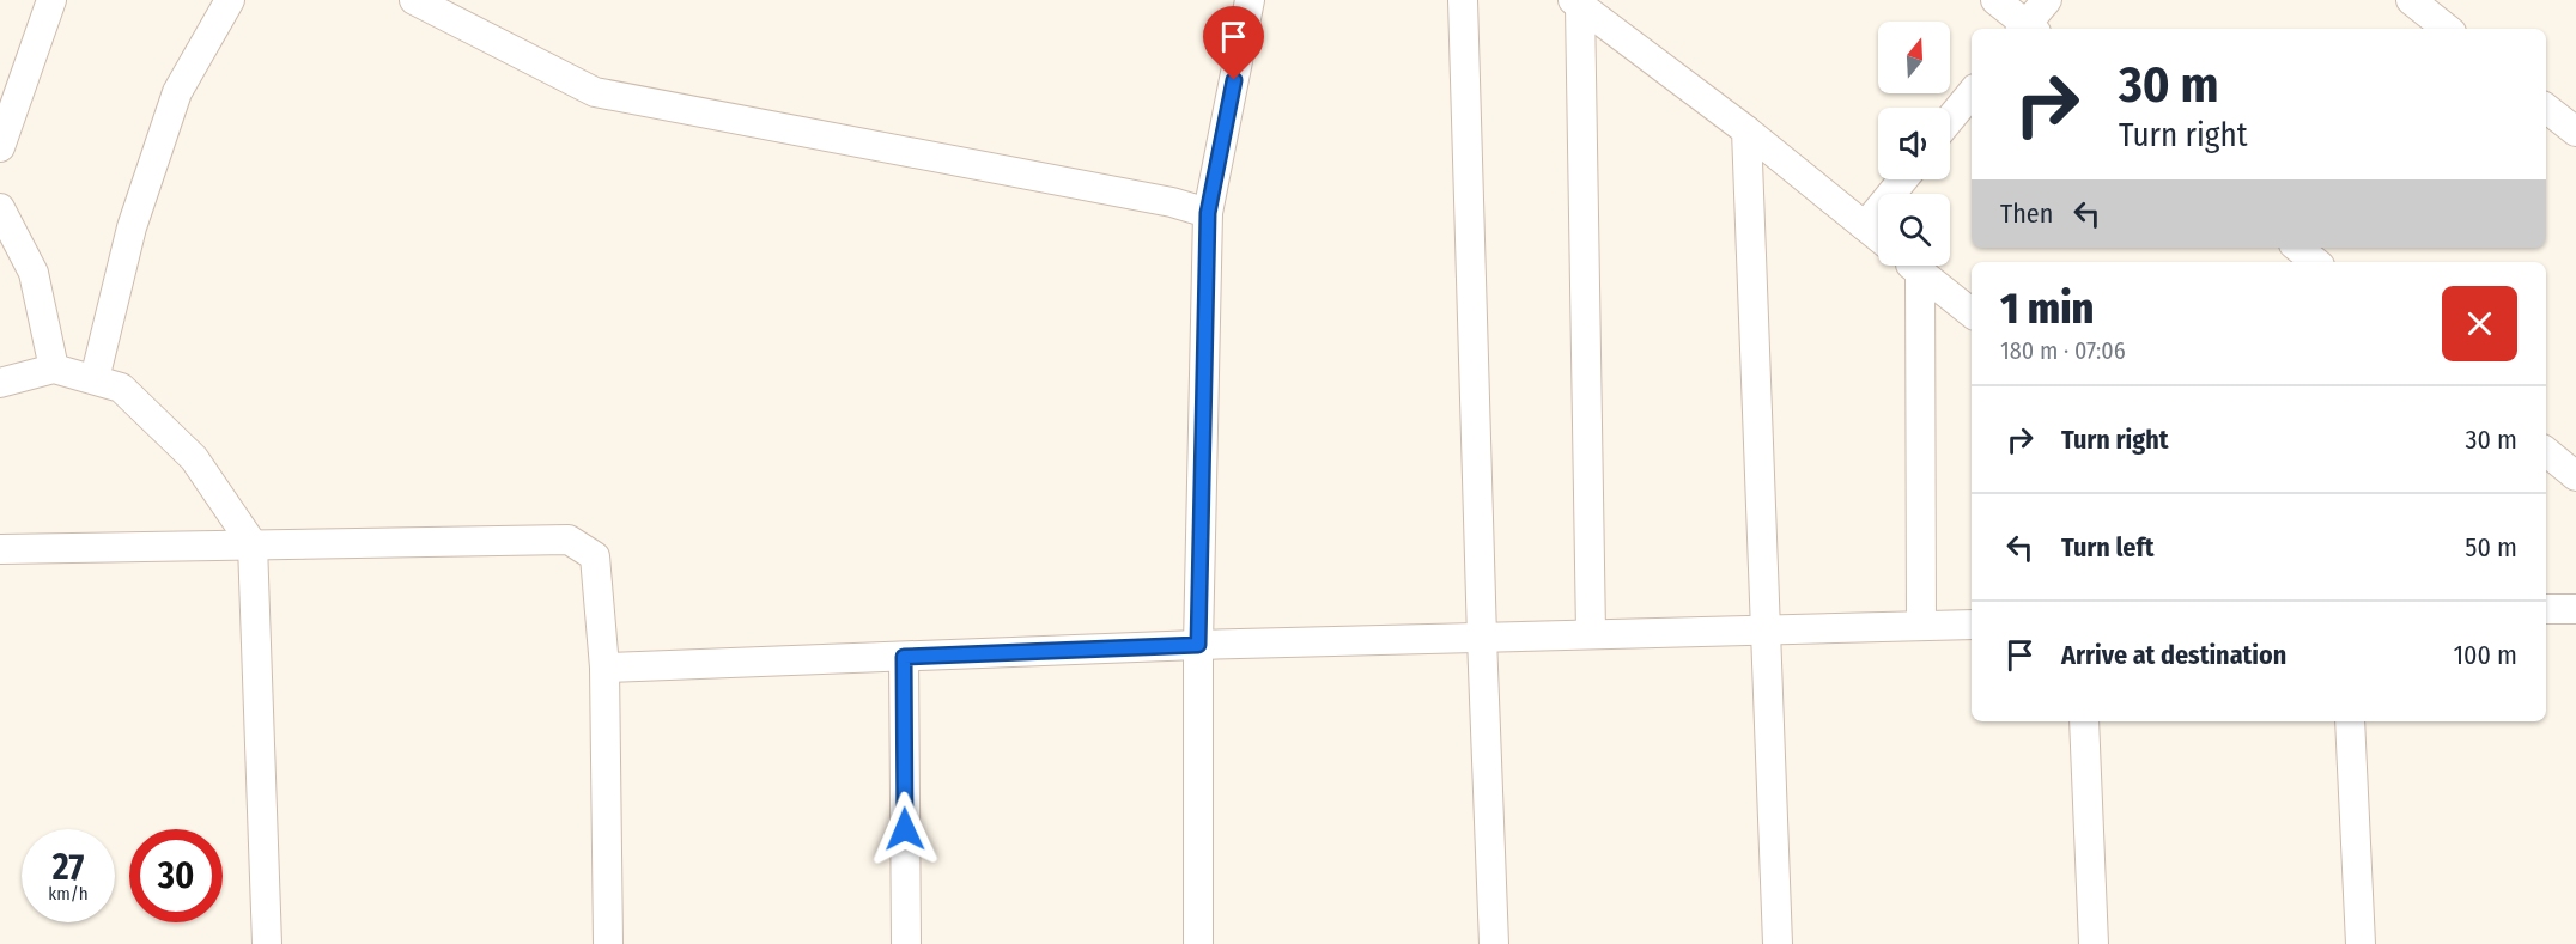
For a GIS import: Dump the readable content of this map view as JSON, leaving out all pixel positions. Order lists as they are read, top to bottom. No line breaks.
{"north":"top","page":{"turn":["30 m","Turn right"],"then":"Then","heading":["1 min","180 m · 07:06"],"list":[{"name":"Turn right","value":"30 m"},{"name":"Turn left","value":"50 m"},{"name":"Arrive at destination","value":"100 m"}],"speed":"27 km/h","limit":"30"}}
